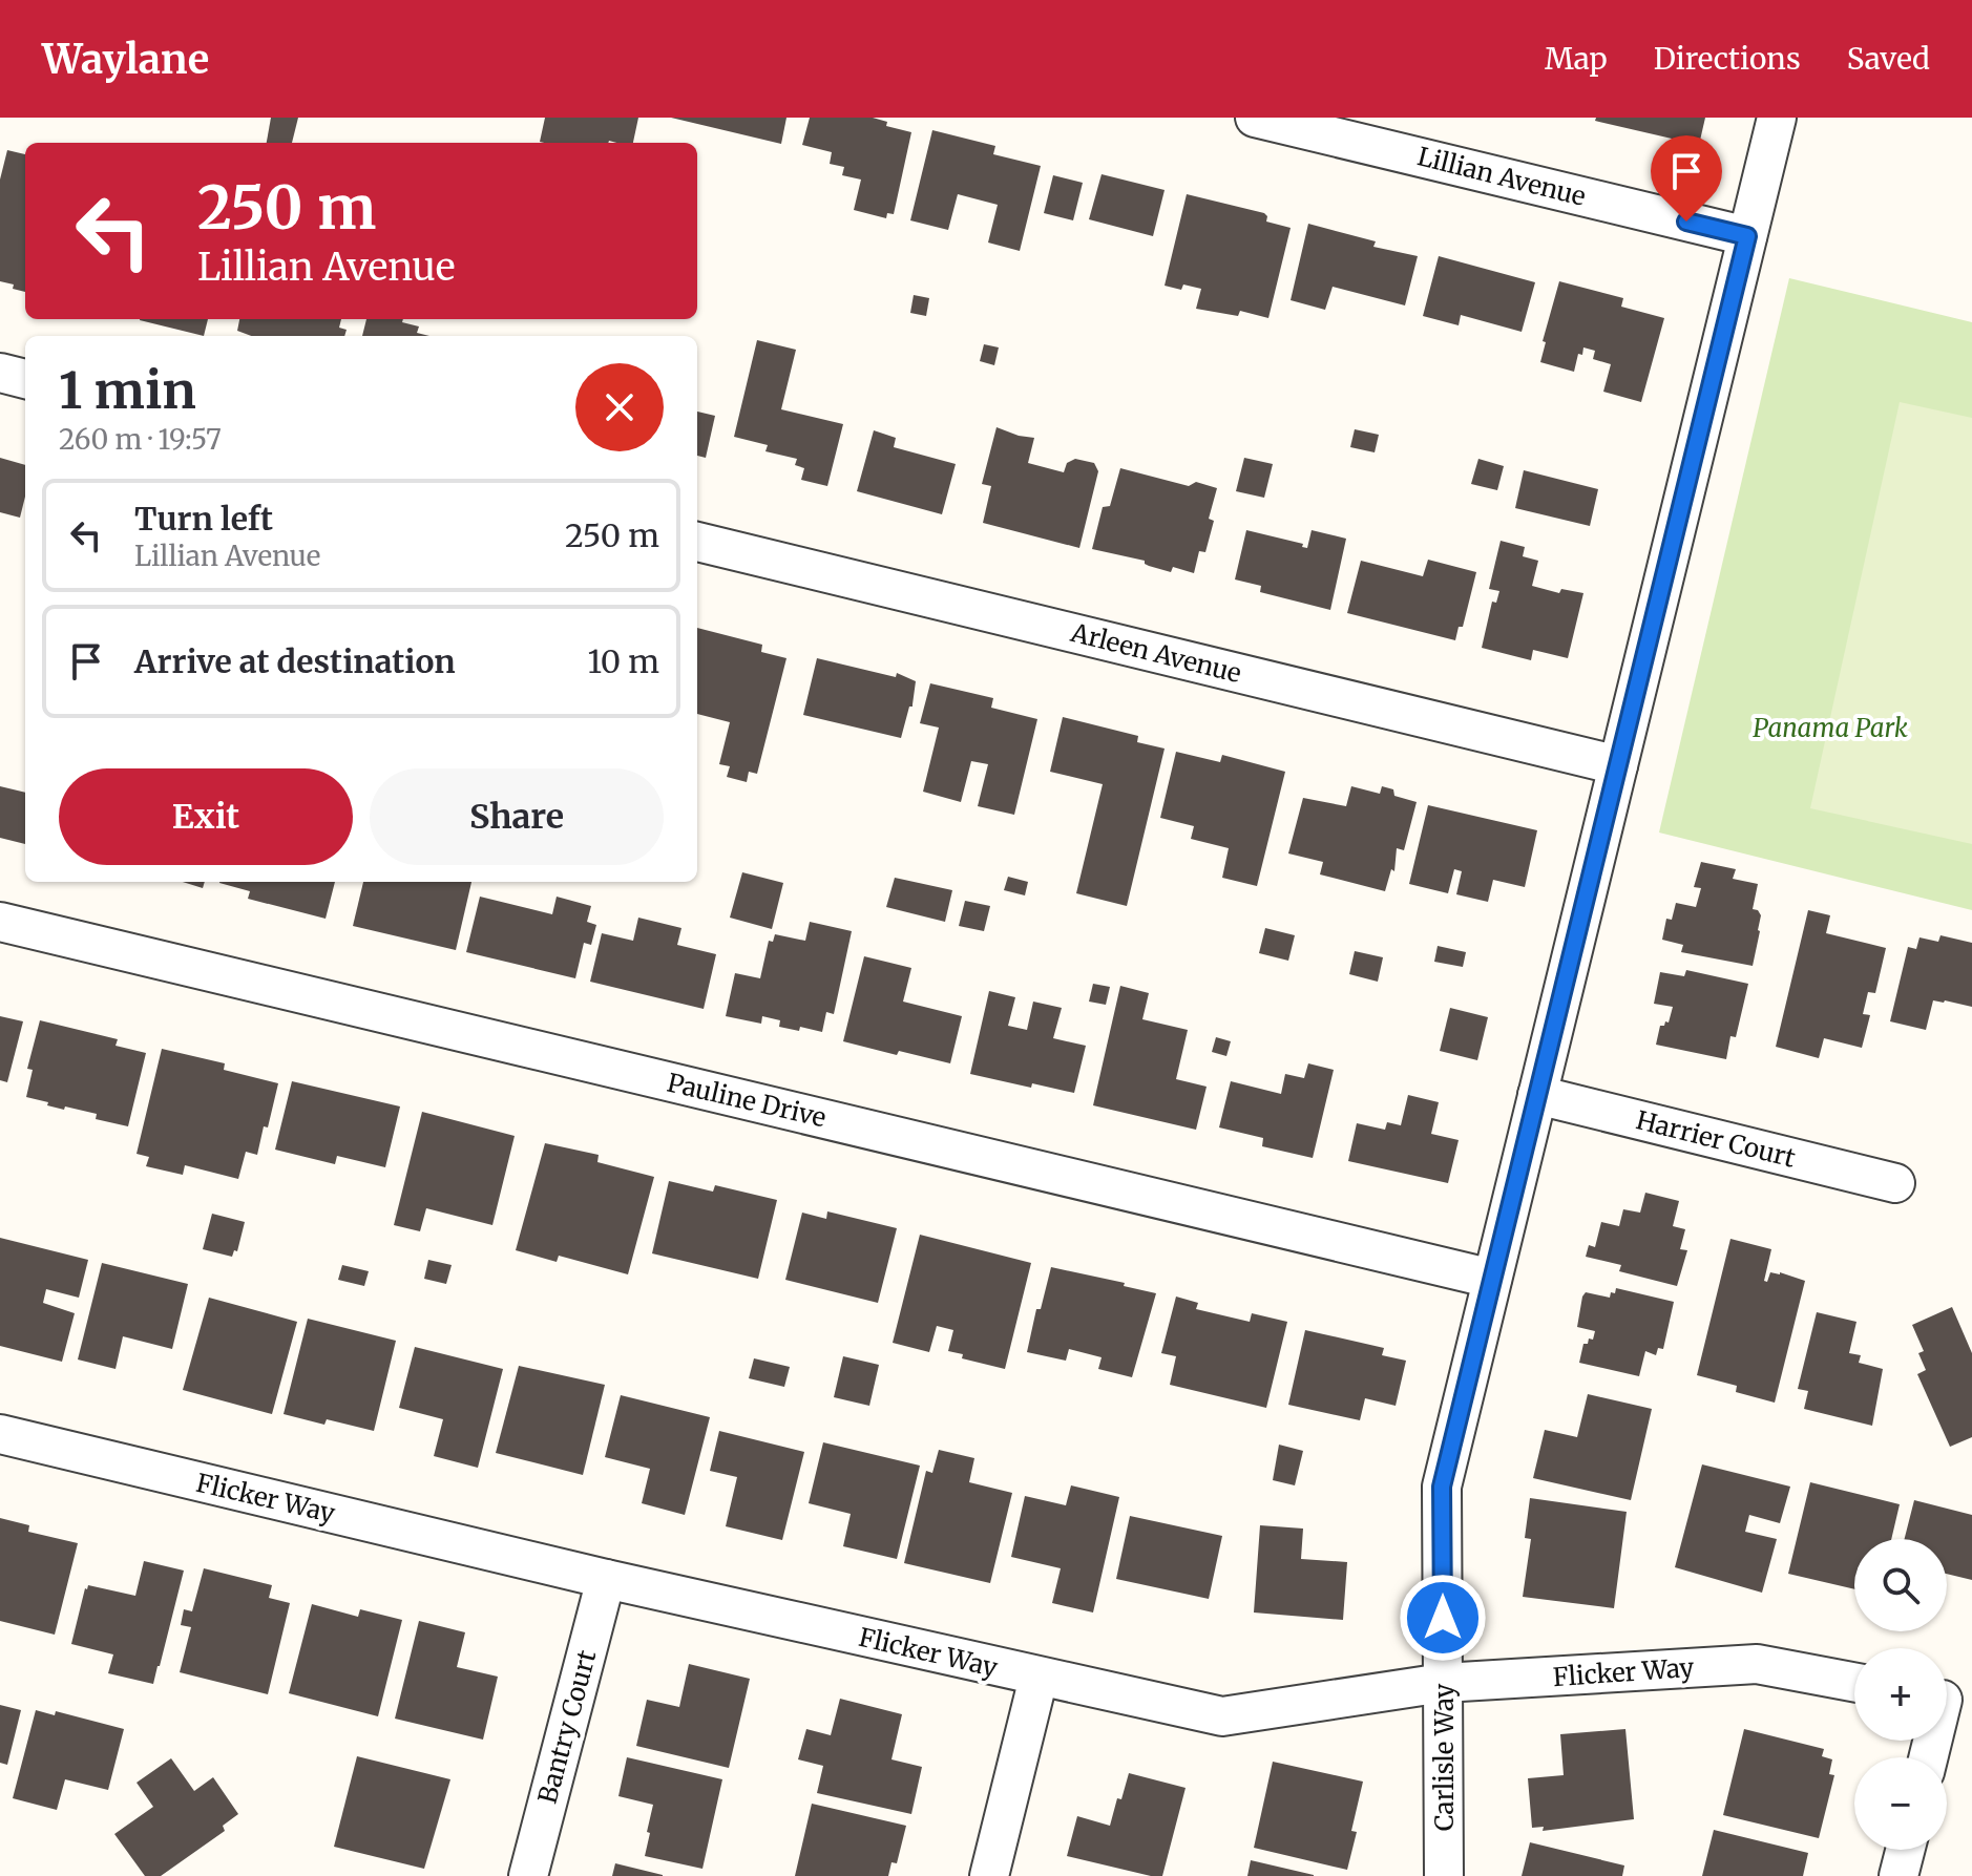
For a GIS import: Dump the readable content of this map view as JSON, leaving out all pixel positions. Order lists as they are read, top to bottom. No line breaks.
{"streets":{"street":["Lillian Avenue","Arleen Avenue","Pauline Drive","Harrier Court","Flicker Way","Bantry Court","Carlisle Way"]},"crossings":[["Lillian Avenue","Carlisle Way"],["Arleen Avenue","Carlisle Way"],["Pauline Drive","Carlisle Way"],["Harrier Court","Carlisle Way"],["Flicker Way","Bantry Court"],["Flicker Way","Carlisle Way"]],"parks":["Panama Park"],"page":{"header":"Waylane","nav":["Map","Directions","Saved"],"turn":["250 m","Lillian Avenue"],"heading":["1 min","260 m · 19:57"],"list":[{"name":"Turn left","note":"Lillian Avenue","value":"250 m"},{"name":"Arrive at destination","value":"10 m"}],"buttons":["Exit","Share"],"map_buttons":["+","−"]}}
